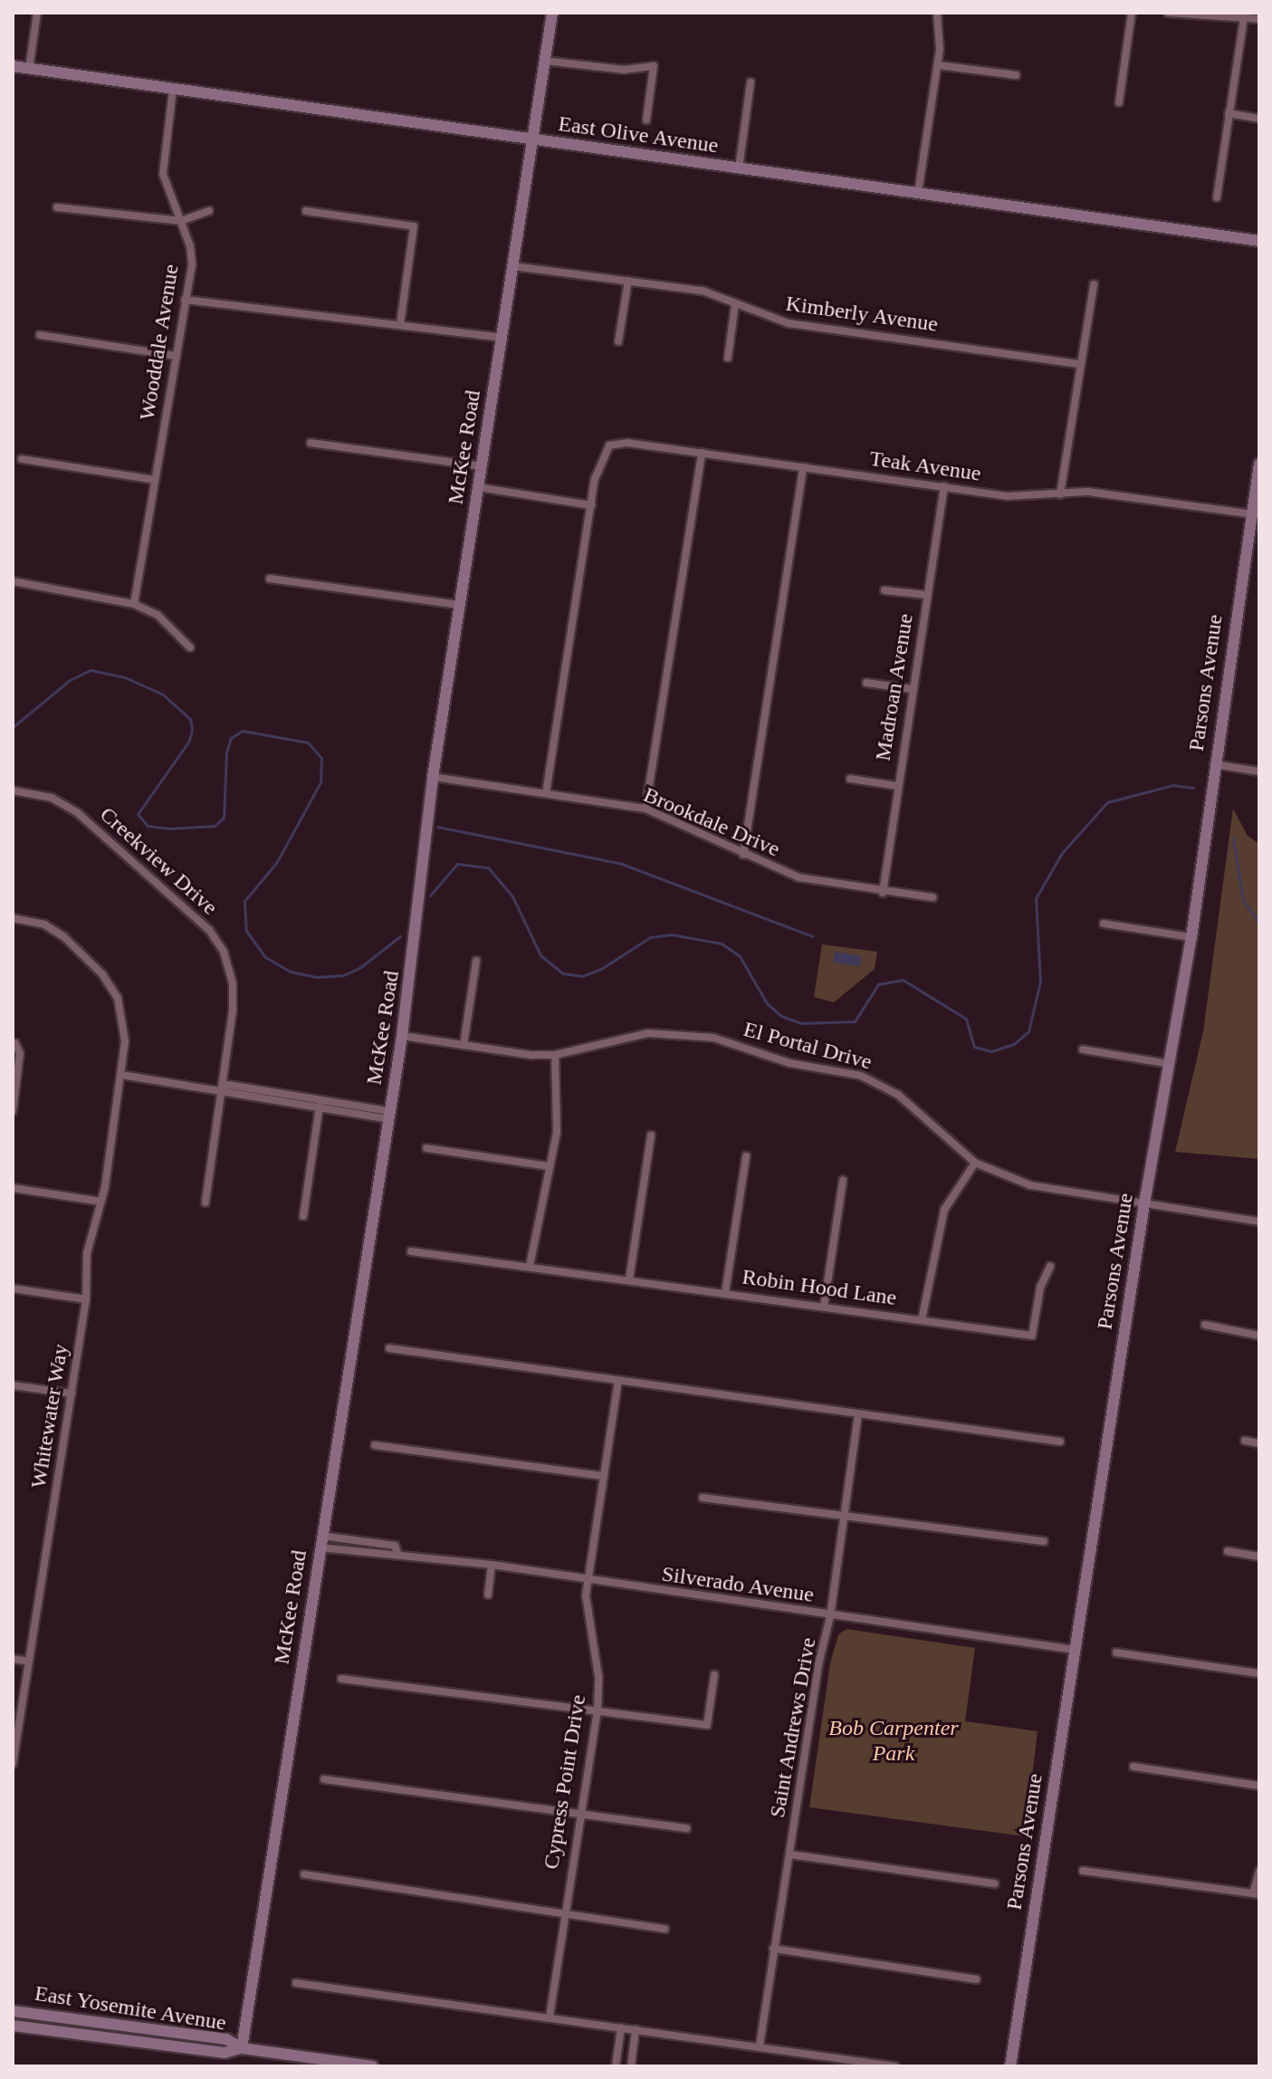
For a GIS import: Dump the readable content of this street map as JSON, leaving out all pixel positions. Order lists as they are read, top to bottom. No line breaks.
{"streets":{"street":["East Olive Avenue","Kimberly Avenue","Wooddale Avenue","McKee Road","Teak Avenue","Parsons Avenue","Madroan Avenue","Brookdale Drive","Creekview Drive","El Portal Drive","Robin Hood Lane","Whitewater Way","Silverado Avenue","Saint Andrews Drive","Cypress Point Drive","East Yosemite Avenue"]},"crossings":[["East Olive Avenue","Wooddale Avenue"],["East Olive Avenue","McKee Road"],["Kimberly Avenue","McKee Road"],["McKee Road","Brookdale Drive"],["McKee Road","El Portal Drive"],["McKee Road","Silverado Avenue"],["McKee Road","East Yosemite Avenue"],["Teak Avenue","Parsons Avenue"],["Teak Avenue","Madroan Avenue"],["Parsons Avenue","El Portal Drive"],["Parsons Avenue","Silverado Avenue"],["Madroan Avenue","Brookdale Drive"],["Silverado Avenue","Saint Andrews Drive"],["Silverado Avenue","Cypress Point Drive"]],"parks":["Bob Carpenter Park"]}
